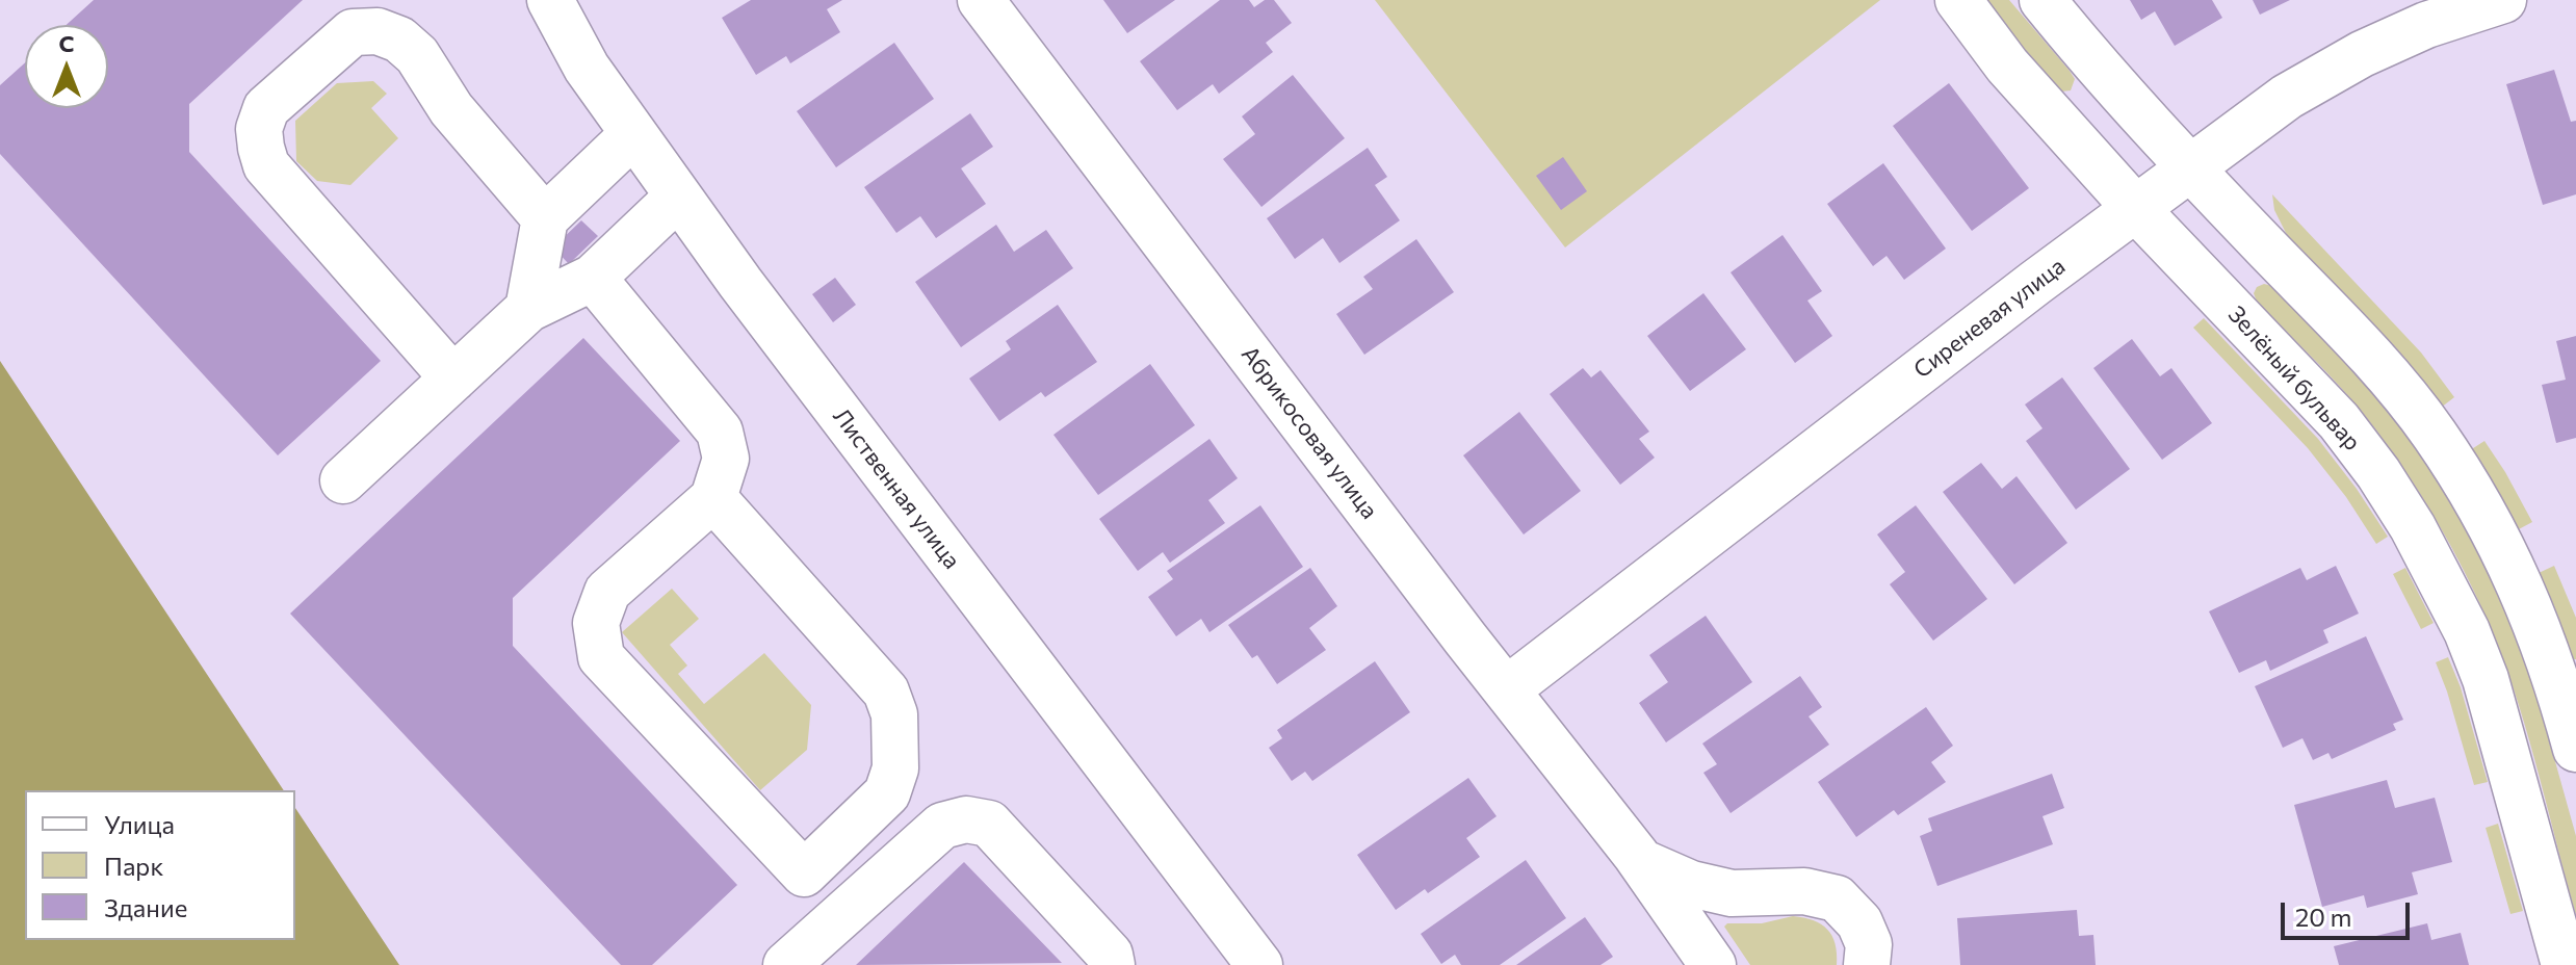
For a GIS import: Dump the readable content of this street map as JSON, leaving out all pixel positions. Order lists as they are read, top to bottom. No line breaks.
{"streets":{"street":["Сиреневая улица","Зелёный бульвар","Абрикосовая улица","Лиственная улица"]},"crossings":[["Сиреневая улица","Зелёный бульвар"],["Сиреневая улица","Абрикосовая улица"]],"legend":["Улица","Парк","Здание"],"scale_bar":"20 m","north":"top"}
